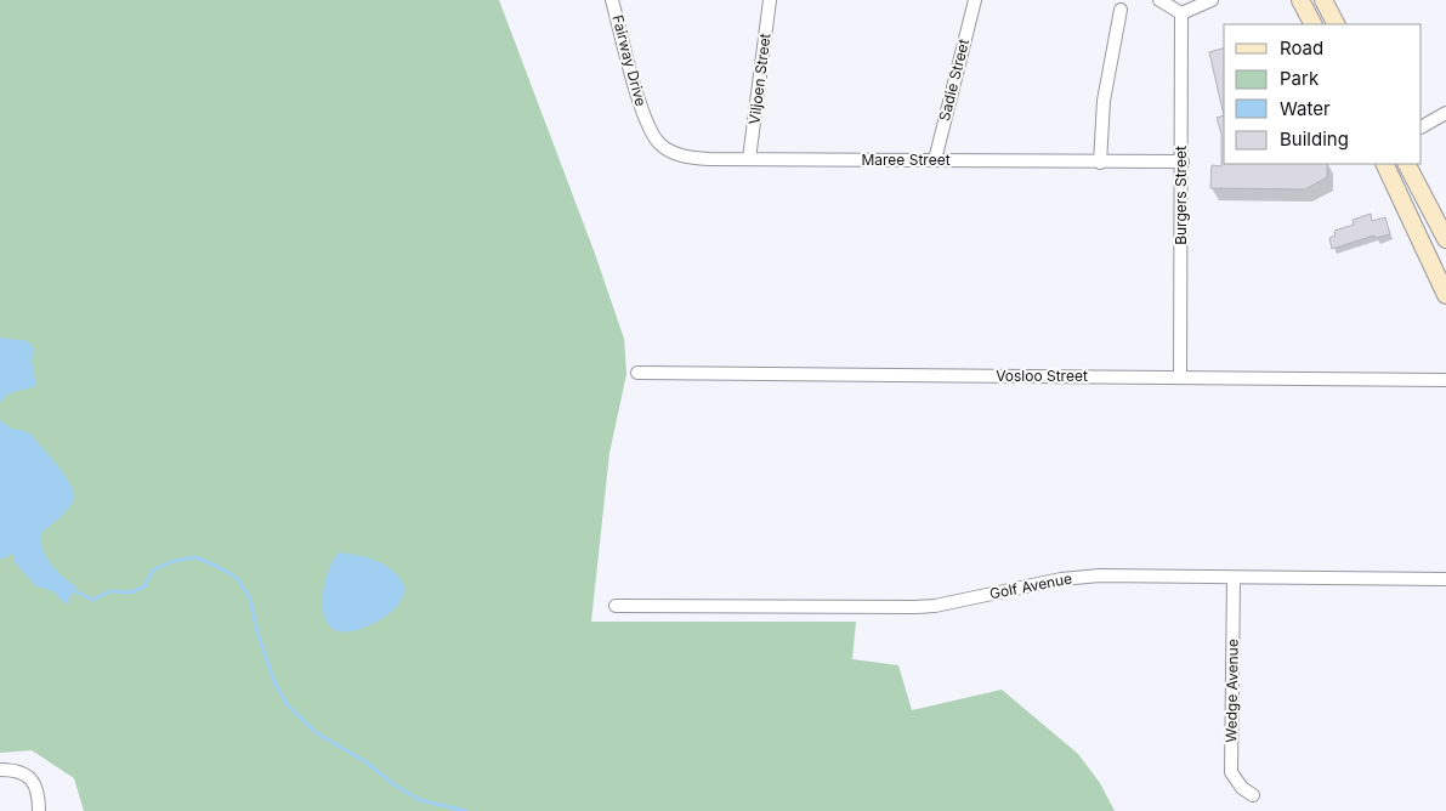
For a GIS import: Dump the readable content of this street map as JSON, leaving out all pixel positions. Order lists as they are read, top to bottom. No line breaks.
{"streets":{"street":["Fairway Drive","Viljoen Street","Sadie Street","Maree Street","Burgers Street","Vosloo Street","Golf Avenue","Wedge Avenue"]},"crossings":[["Fairway Drive","Maree Street"],["Viljoen Street","Maree Street"],["Sadie Street","Maree Street"],["Maree Street","Burgers Street"],["Burgers Street","Vosloo Street"],["Golf Avenue","Wedge Avenue"]],"legend":["Road","Park","Water","Building"]}
